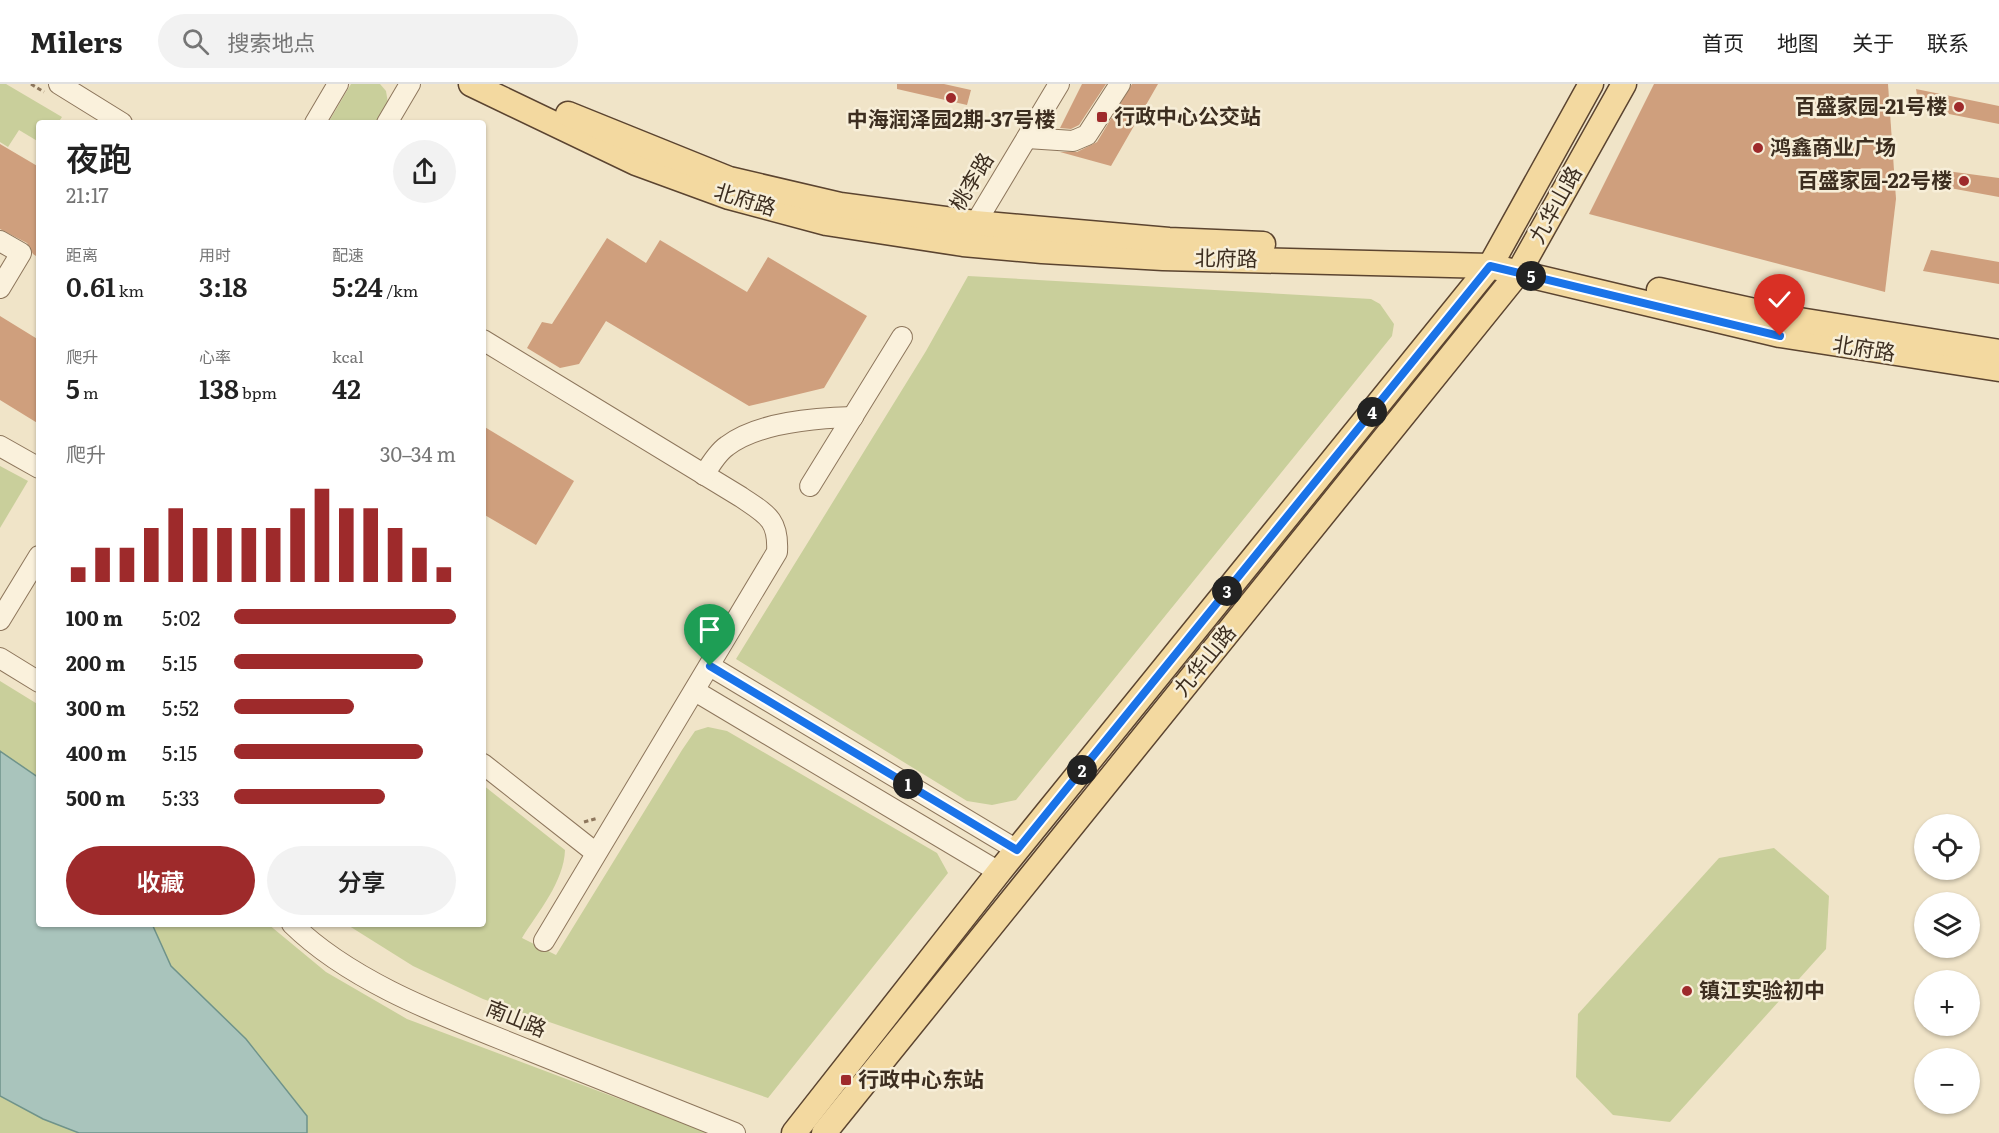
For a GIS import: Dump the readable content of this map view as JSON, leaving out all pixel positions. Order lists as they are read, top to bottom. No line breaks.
{"streets":{"main road":["北府路","九华山路"],"street":["桃李路","南山路"]},"crossings":[["桃李路","北府路"],["北府路","九华山路"]],"places":{"other":["中海润泽园2期-37号楼","百盛家园-21号楼","鸿鑫商业广场","百盛家园-22号楼","镇江实验初中"],"transit":["行政中心公交站","行政中心东站"]},"page":{"header":"Milers","search":"搜索地点","nav":["首页","地图","关于","联系"],"heading":["夜跑","21:17"],"stats":[["距离","0.61 km"],["用时","3:18"],["配速","5:24 /km"],["爬升","5 m"],["心率","138 bpm"],["kcal","42"]],"pins":["5","4","3","2","1"],"chart":["爬升","30–34 m"],"list":[{"name":"100 m","note":"5:02"},{"name":"200 m","note":"5:15"},{"name":"300 m","note":"5:52"},{"name":"400 m","note":"5:15"},{"name":"500 m","note":"5:33"}],"map_buttons":["+","−"],"buttons":["收藏","分享"]}}
